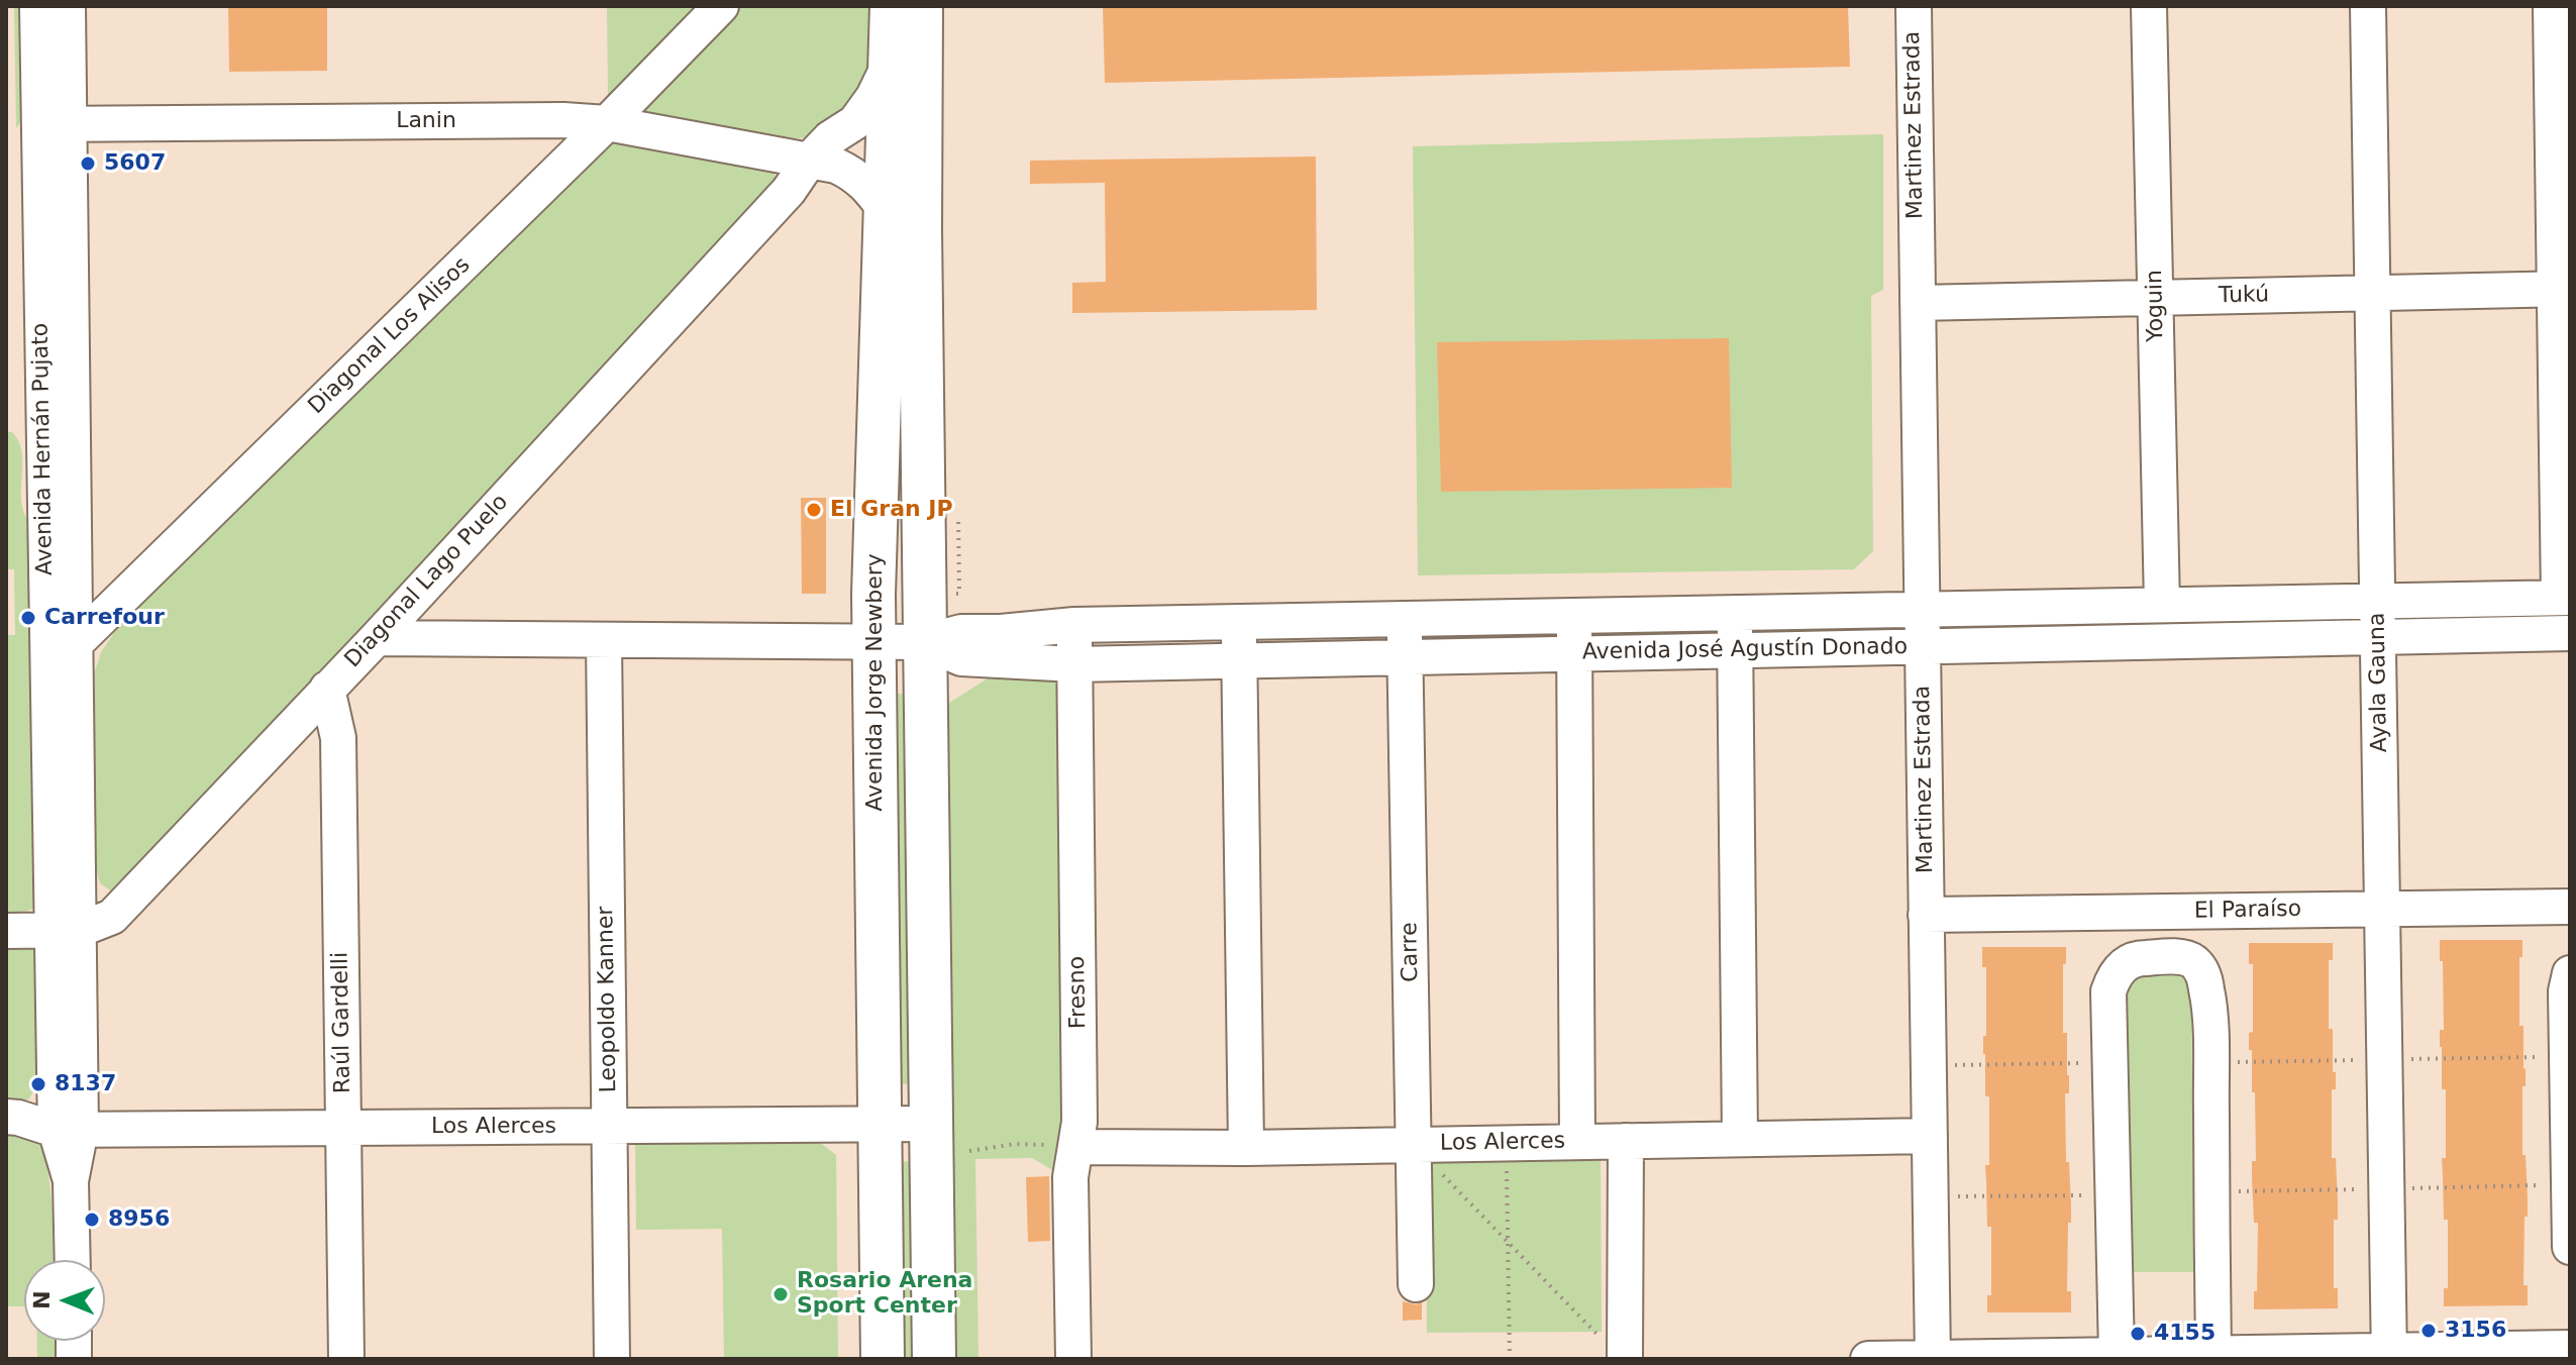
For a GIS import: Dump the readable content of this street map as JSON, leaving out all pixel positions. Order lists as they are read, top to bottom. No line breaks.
{"streets":{"main road":["Avenida Jorge Newbery"],"street":["Lanin","Martinez Estrada","Tukú","Yoguin","Diagonal Los Alisos","Avenida Hernán Pujato","Diagonal Lago Puelo","Avenida José Agustín Donado","Ayala Gauna","El Paraíso","Carre","Fresno","Leopoldo Kanner","Raúl Gardelli","Los Alerces"]},"crossings":[["Lanin","Diagonal Los Alisos"],["Lanin","Avenida Hernán Pujato"],["Lanin","Diagonal Lago Puelo"],["Martinez Estrada","Tukú"],["Martinez Estrada","Avenida José Agustín Donado"],["Martinez Estrada","El Paraíso"],["Martinez Estrada","Los Alerces"],["Tukú","Yoguin"],["Tukú","Ayala Gauna"],["Yoguin","Avenida José Agustín Donado"],["Diagonal Los Alisos","Avenida Hernán Pujato"],["Avenida Hernán Pujato","Diagonal Lago Puelo"],["Avenida Hernán Pujato","Los Alerces"],["Diagonal Lago Puelo","Avenida José Agustín Donado"],["Diagonal Lago Puelo","Avenida Jorge Newbery"],["Diagonal Lago Puelo","Raúl Gardelli"],["Avenida José Agustín Donado","Avenida Jorge Newbery"],["Avenida José Agustín Donado","Ayala Gauna"],["Avenida José Agustín Donado","Carre"],["Avenida José Agustín Donado","Fresno"],["Avenida José Agustín Donado","Leopoldo Kanner"],["Avenida Jorge Newbery","Los Alerces"],["Ayala Gauna","El Paraíso"],["Carre","Los Alerces"],["Fresno","Los Alerces"],["Leopoldo Kanner","Los Alerces"],["Raúl Gardelli","Los Alerces"]],"places":["5607","El Gran JP","Carrefour","8137","8956","Rosario Arena Sport Center","3156","4155"],"north":"left"}
